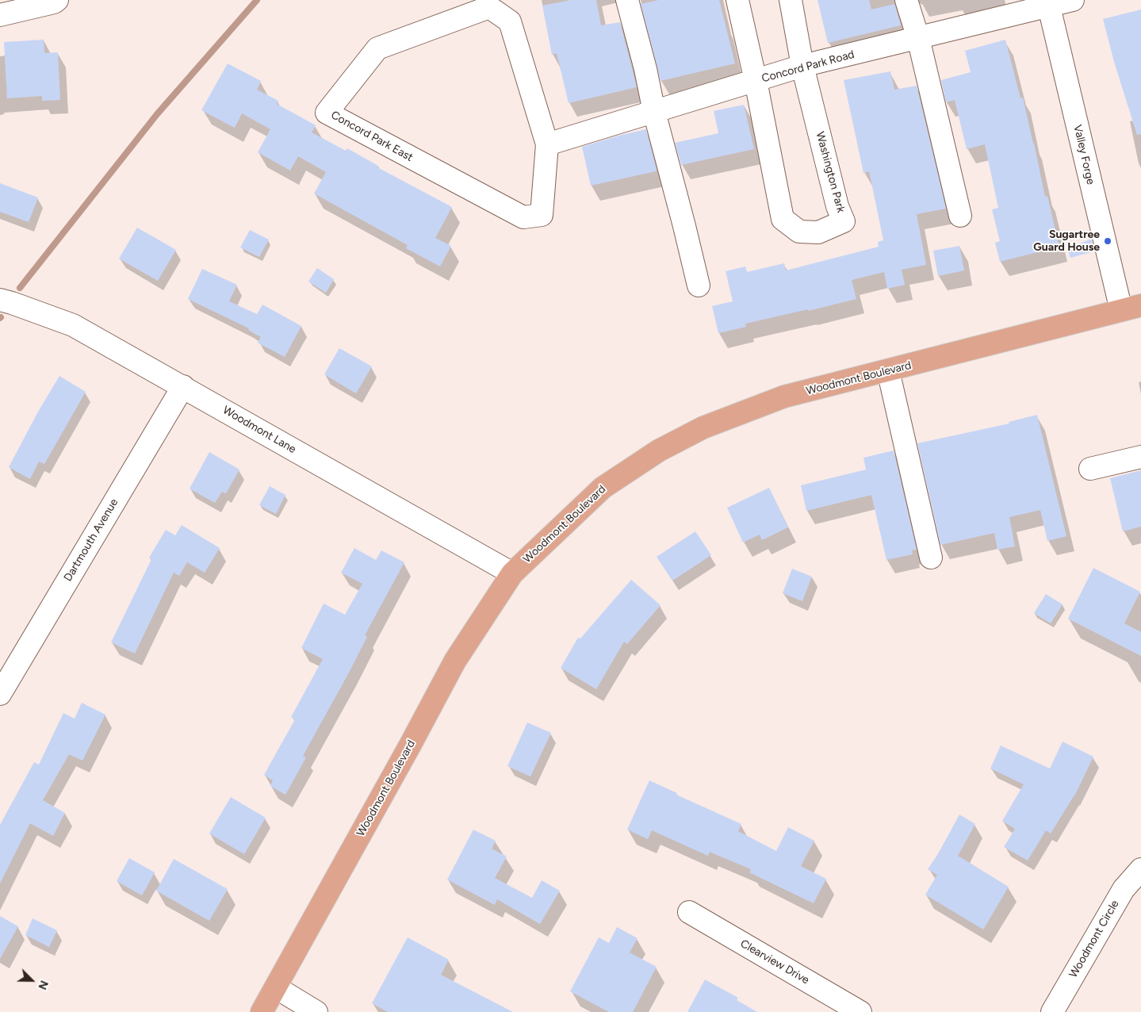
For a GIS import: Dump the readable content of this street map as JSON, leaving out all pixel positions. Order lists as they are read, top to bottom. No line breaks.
{"streets":{"main road":["Woodmont Boulevard"],"street":["Concord Park Road","Concord Park East","Valley Forge","Washington Park","Woodmont Lane","Dartmouth Avenue","Woodmont Circle","Clearview Drive"]},"crossings":[["Concord Park Road","Concord Park East"],["Concord Park Road","Valley Forge"],["Concord Park Road","Washington Park"],["Valley Forge","Woodmont Boulevard"],["Woodmont Boulevard","Woodmont Lane"],["Woodmont Lane","Dartmouth Avenue"]],"places":["Sugartree Guard House"],"north":"bottom right"}
